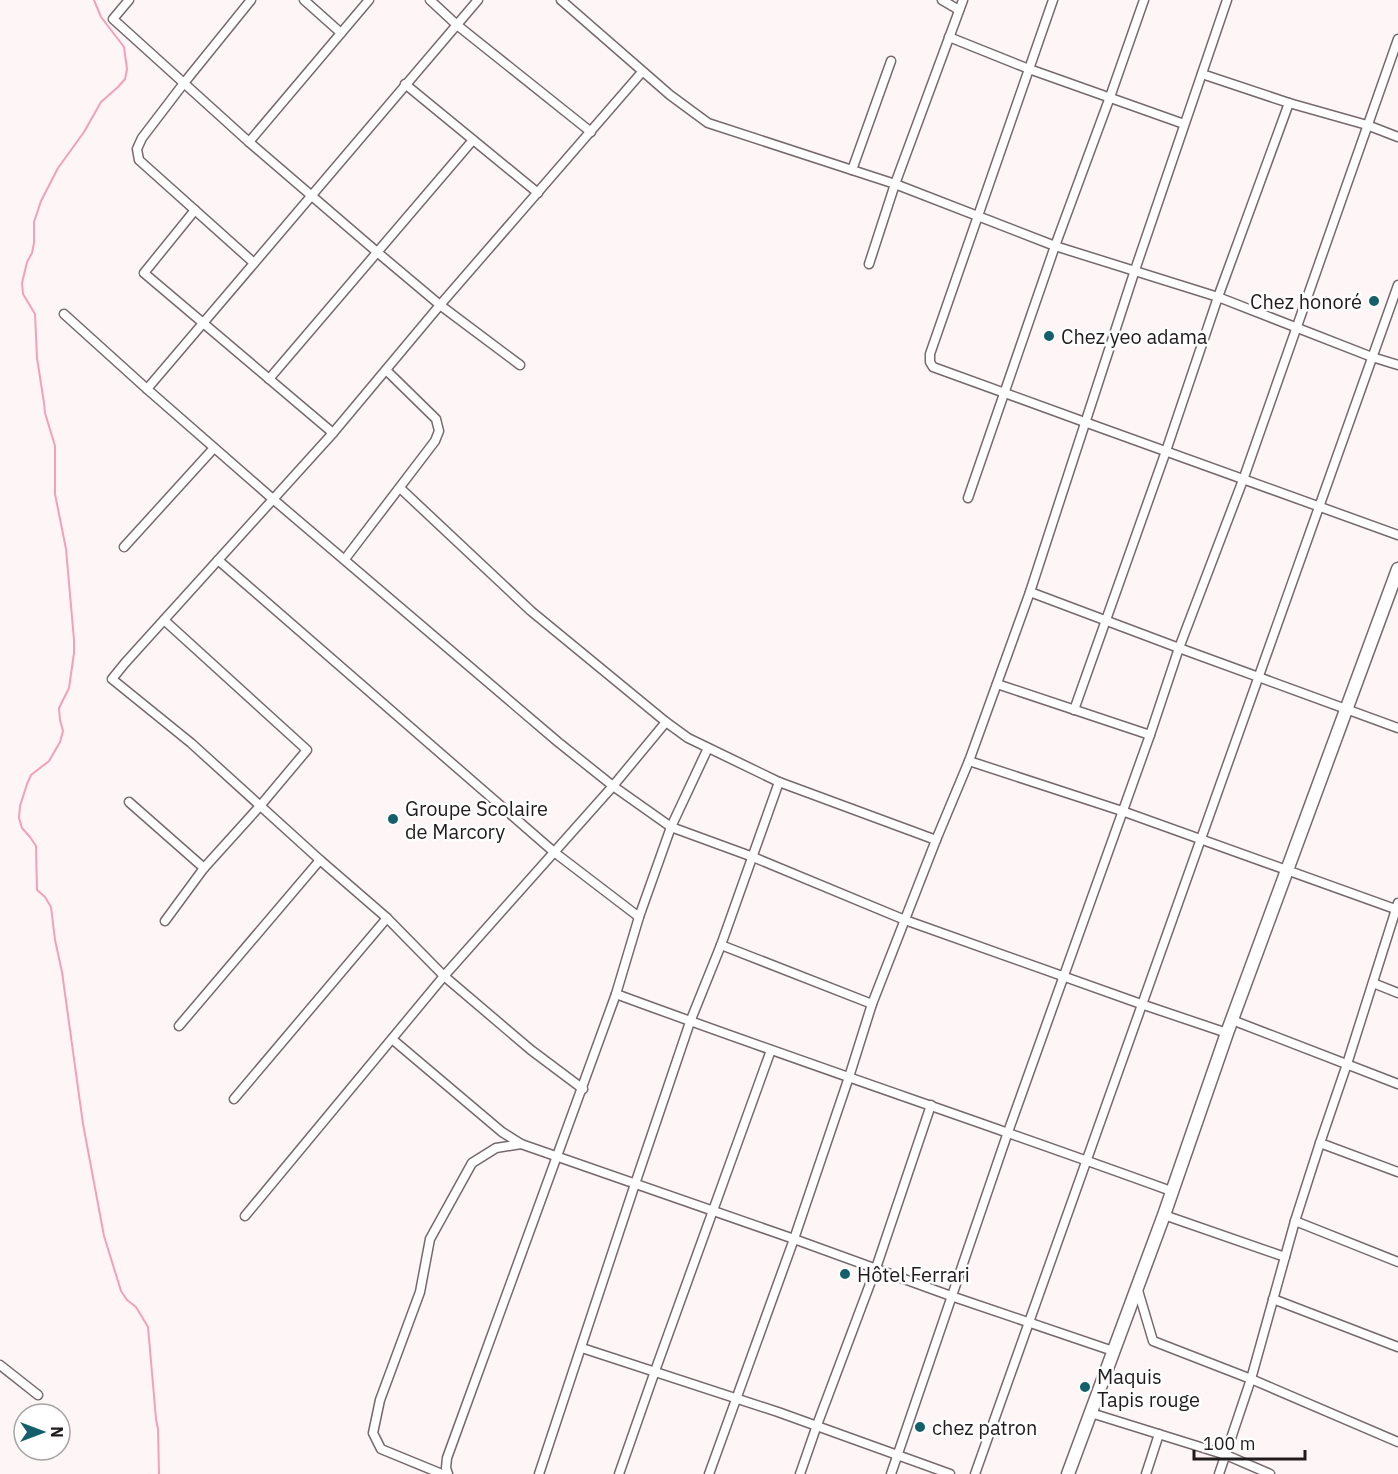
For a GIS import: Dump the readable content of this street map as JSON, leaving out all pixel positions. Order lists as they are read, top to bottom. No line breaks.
{"places":["Chez honoré","Chez yeo adama","Groupe Scolaire de Marcory","Hôtel Ferrari","Maquis Tapis rouge","chez patron"],"scale_bar":"100 m","north":"right"}
